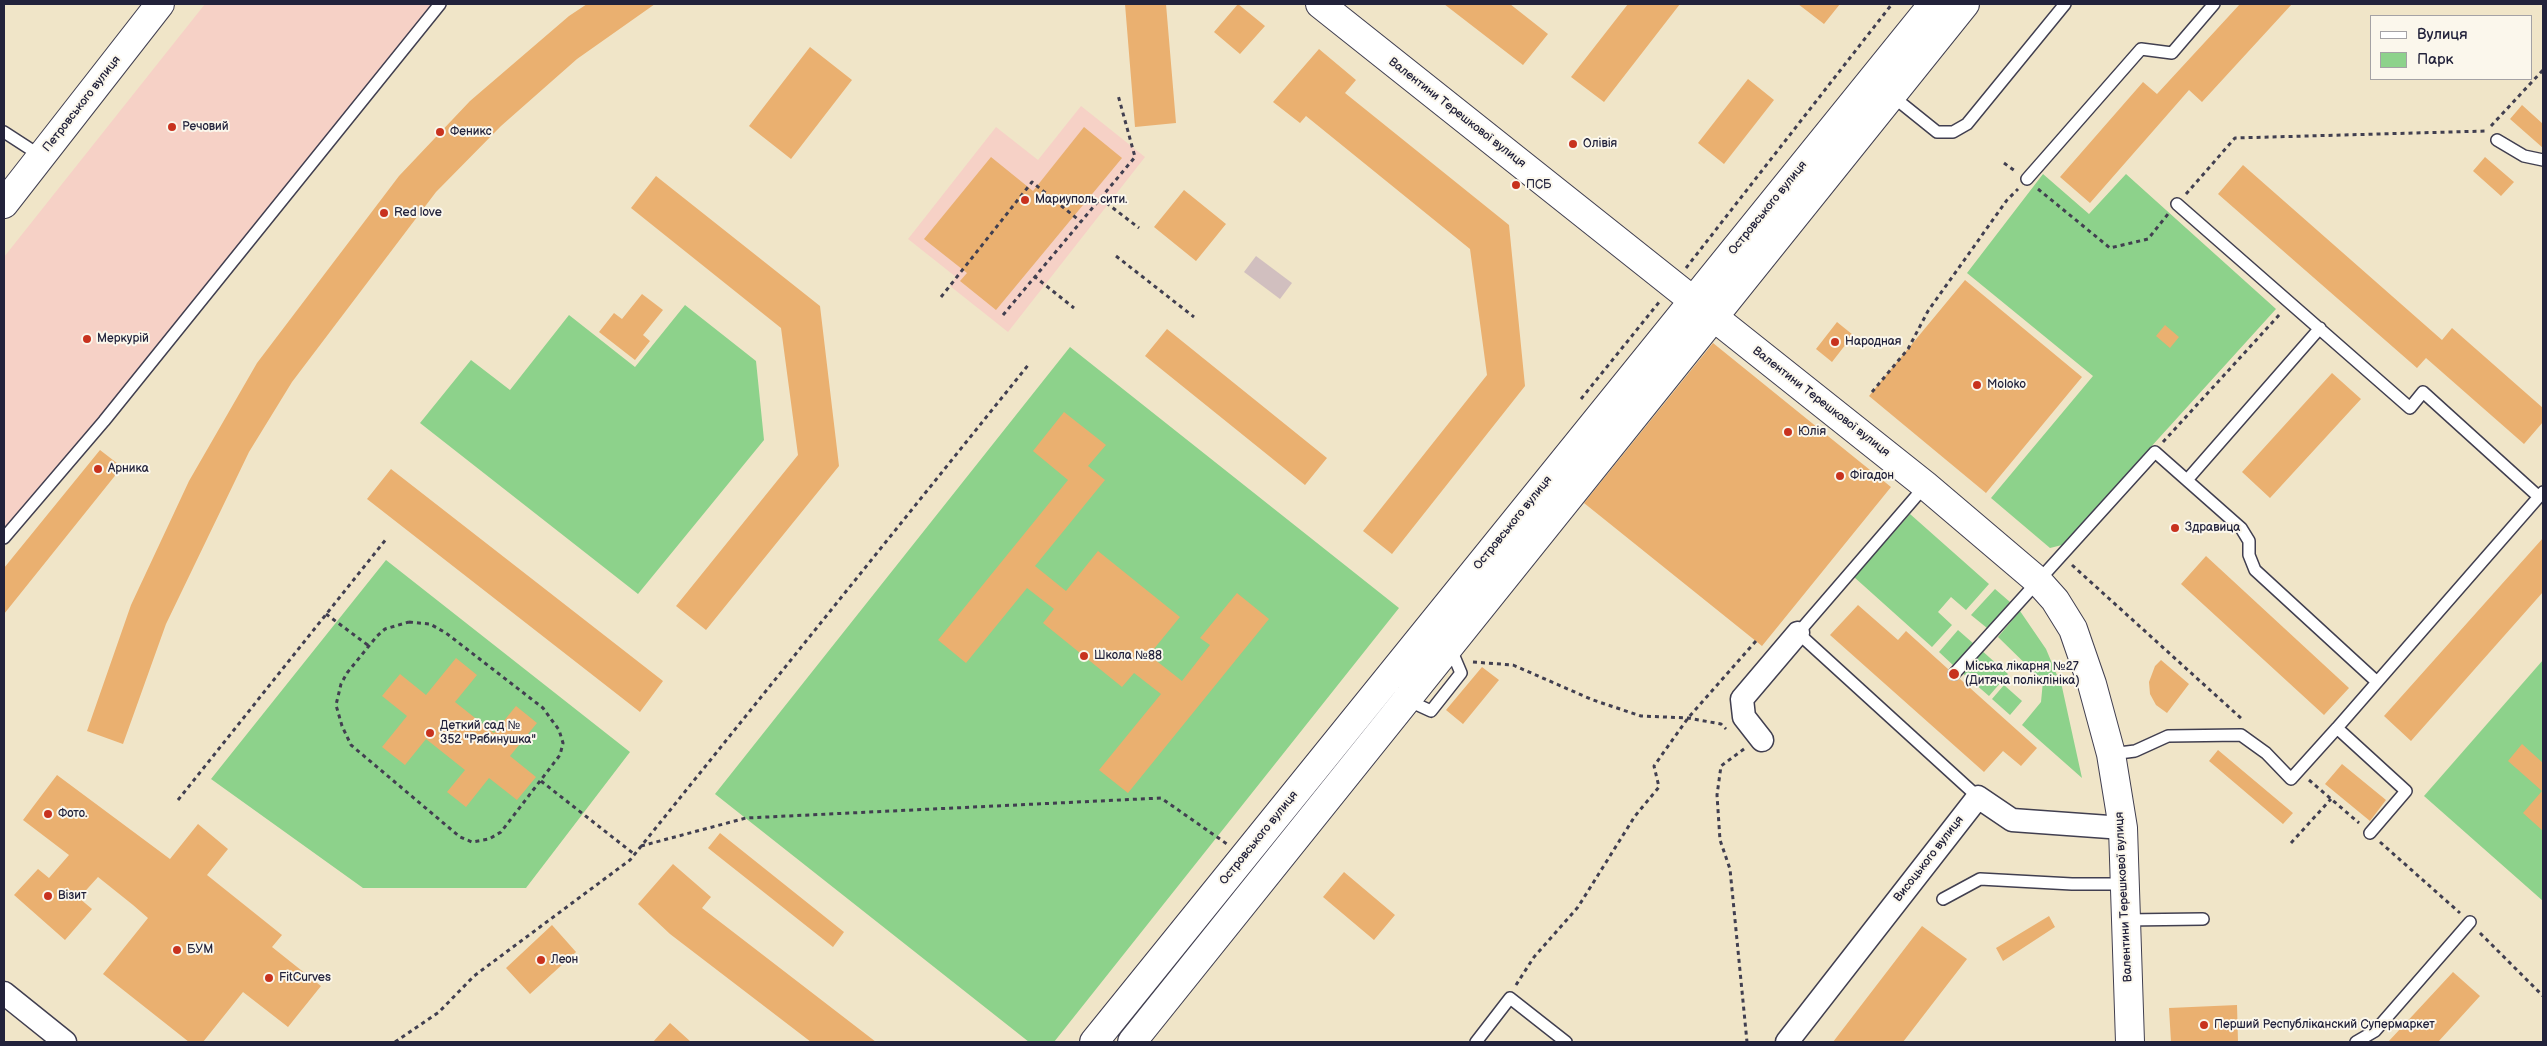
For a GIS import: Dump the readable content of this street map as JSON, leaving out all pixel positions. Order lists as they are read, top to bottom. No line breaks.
{"streets":{"street":["Петровського вулиця","Валентини Терешкової вулиця","Островського вулиця","Висоцького вулиця"]},"crossings":[["Валентини Терешкової вулиця","Островського вулиця"]],"places":["Речовий","Феникс","Олівія","ПСБ","Мариуполь сити.","Red love","Меркурій","Народная","Moloko","Юлія","Арника","Фігадон","Здравица","Школа №88","Міська лікарня №27 (Дитяча поліклініка)","Деткий сад № 352 \"Рябинушка\"","Фото.","Візит","БУМ","Леон","FitCurves","Перший Республiканский Супермаркет"],"legend":["Вулиця","Парк"]}
